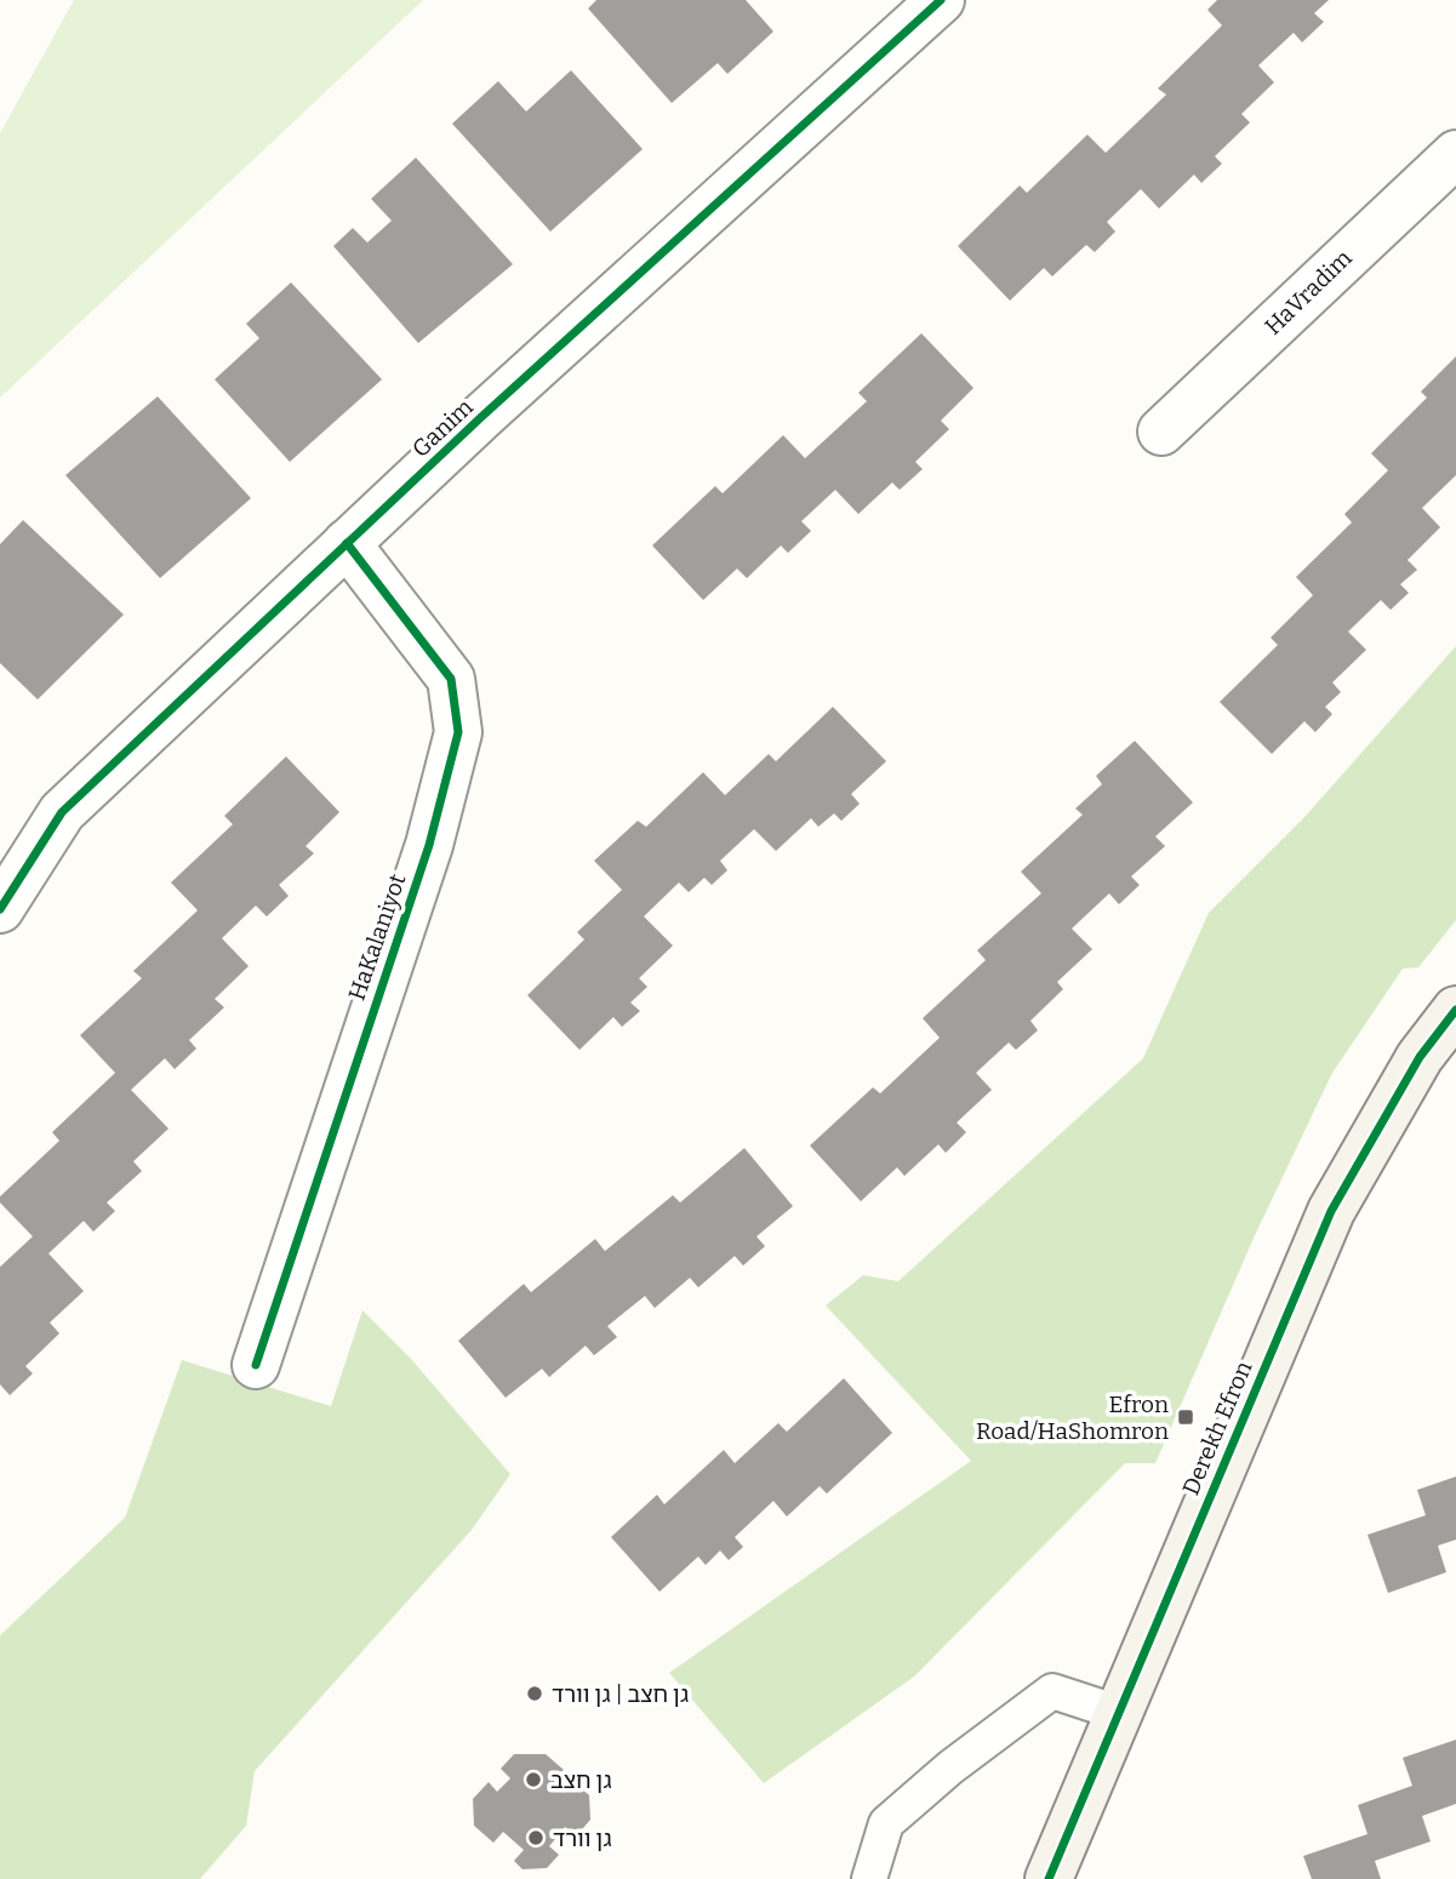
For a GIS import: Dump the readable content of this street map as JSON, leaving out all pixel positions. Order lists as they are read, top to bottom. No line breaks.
{"streets":{"street":["HaVradim","Ganim","HaKalaniyot","Derekh Efron"]},"crossings":[["Ganim","HaKalaniyot"]],"places":{"transit":["Efron Road/HaShomron"],"other":["גן חצב | גן וורד","גן חצב","גן וורד"]}}
